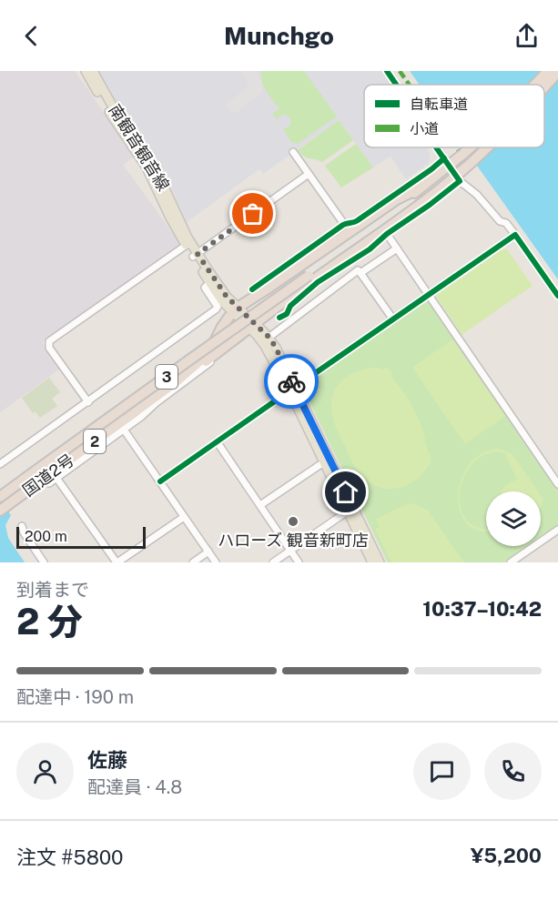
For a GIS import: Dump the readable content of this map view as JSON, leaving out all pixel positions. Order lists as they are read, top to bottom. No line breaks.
{"streets":{"highway":["3","2","国道2号"],"main road":["南観音観音線"]},"crossings":[["南観音観音線","2"],["南観音観音線","国道2号"],["2","国道2号"]],"places":["ハローズ 観音新町店"],"legend":["自転車道","小道"],"scale_bar":"200 m","page":{"header":"Munchgo","scale":"200 m","heading":["2 分","到着まで","10:37–10:42"],"panel":["佐藤","配達員 · 4.8","注文 #5800","¥5,200"],"bar":"配達中 · 190 m"}}
